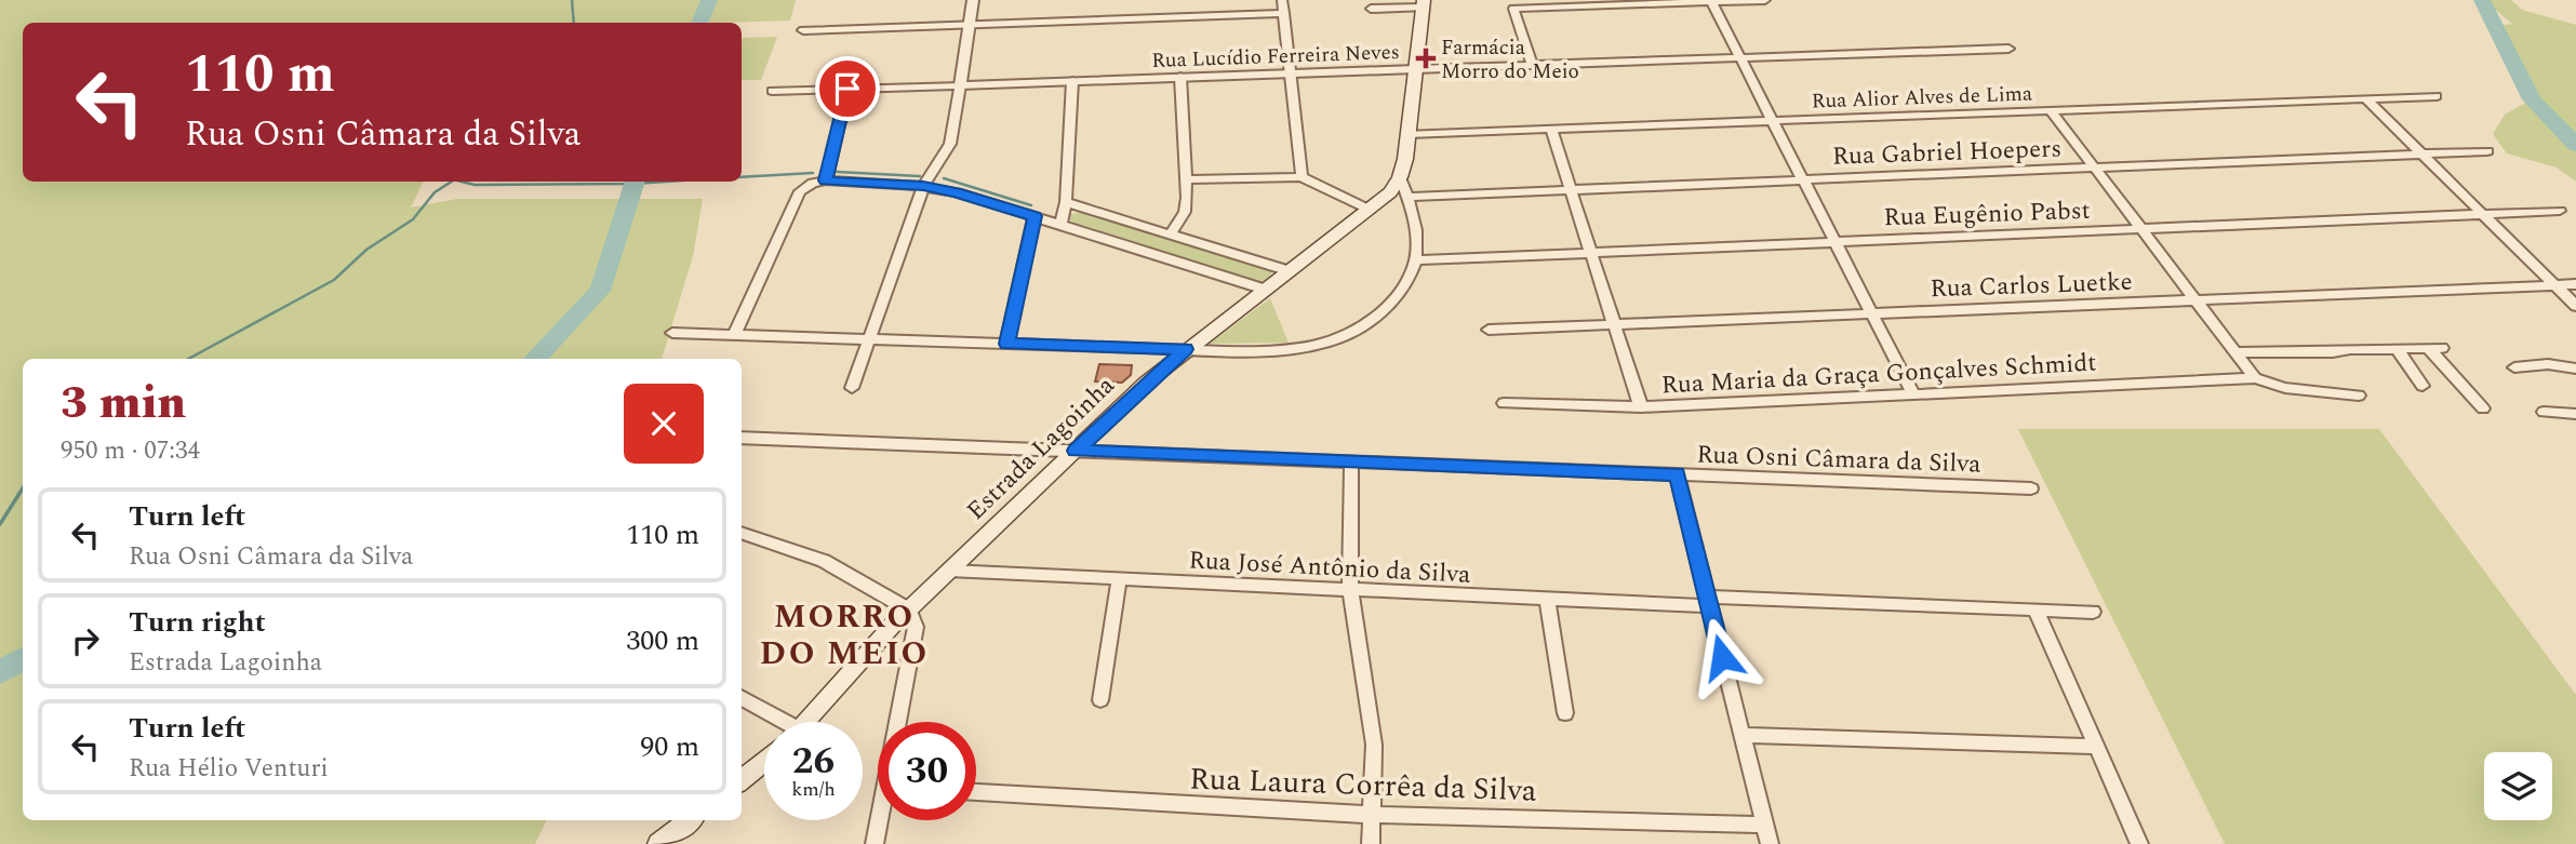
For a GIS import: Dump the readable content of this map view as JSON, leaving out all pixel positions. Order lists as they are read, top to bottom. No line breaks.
{"streets":{"main road":["Estrada Lagoinha"],"street":["Rua Lucídio Ferreira Neves","Rua Alior Alves de Lima","Rua Gabriel Hoepers","Rua Eugênio Pabst","Rua Carlos Luetke","Rua Maria da Graça Gonçalves Schmidt","Rua Osni Câmara da Silva","Rua José Antônio da Silva","Rua Laura Corrêa da Silva"]},"crossings":[["Estrada Lagoinha","Rua Osni Câmara da Silva"],["Estrada Lagoinha","Rua José Antônio da Silva"]],"districts":["MORRO DO MEIO"],"places":{"health":["Farmácia Morro do Meio"]},"page":{"turn":["110 m","Rua Osni Câmara da Silva"],"heading":["3 min","950 m · 07:34"],"list":[{"name":"Turn left","note":"Rua Osni Câmara da Silva","value":"110 m"},{"name":"Turn right","note":"Estrada Lagoinha","value":"300 m"},{"name":"Turn left","note":"Rua Hélio Venturi","value":"90 m"}],"speed":"26 km/h","limit":"30"}}
